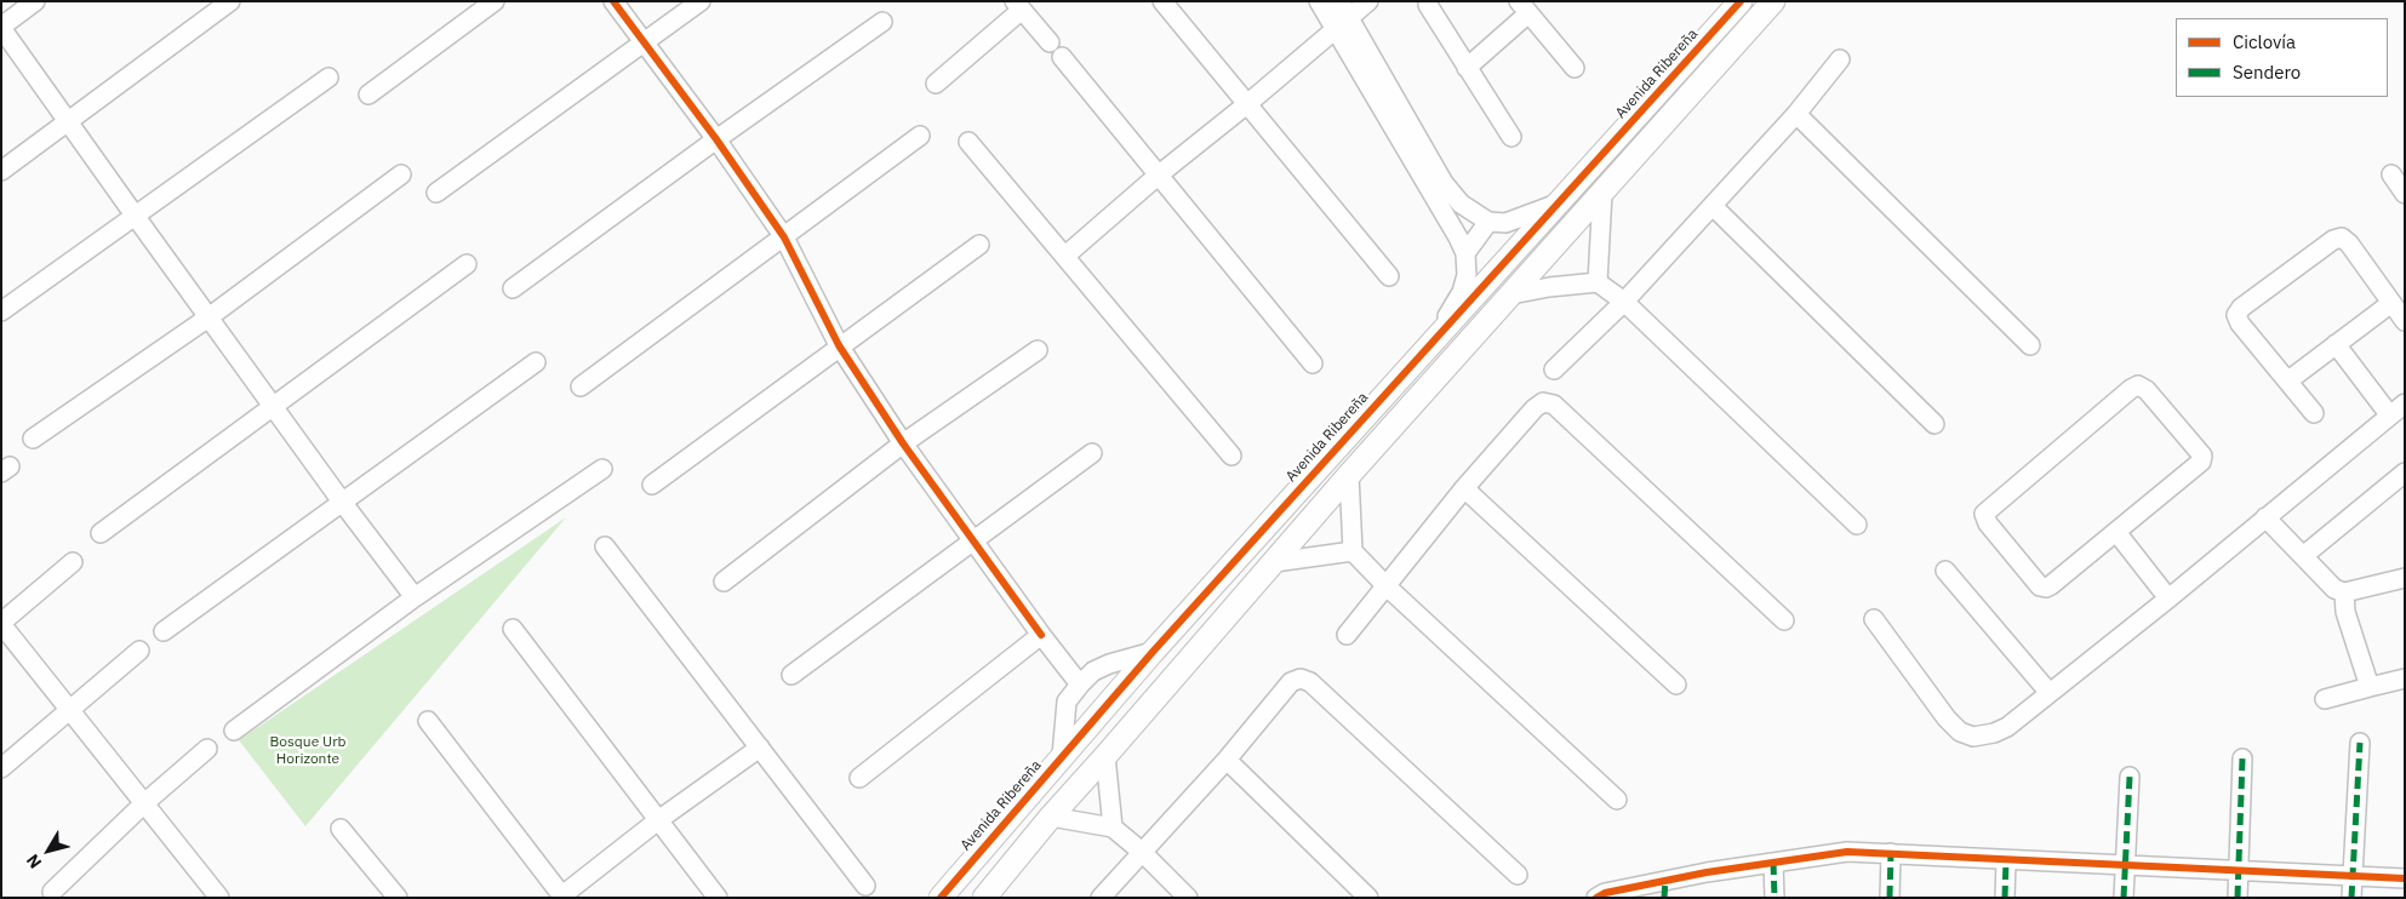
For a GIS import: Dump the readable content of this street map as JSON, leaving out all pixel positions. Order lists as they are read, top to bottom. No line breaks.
{"streets":{"street":["Avenida Ribereña"]},"parks":["Bosque Urb Horizonte"],"legend":["Ciclovía","Sendero"],"north":"bottom left"}
